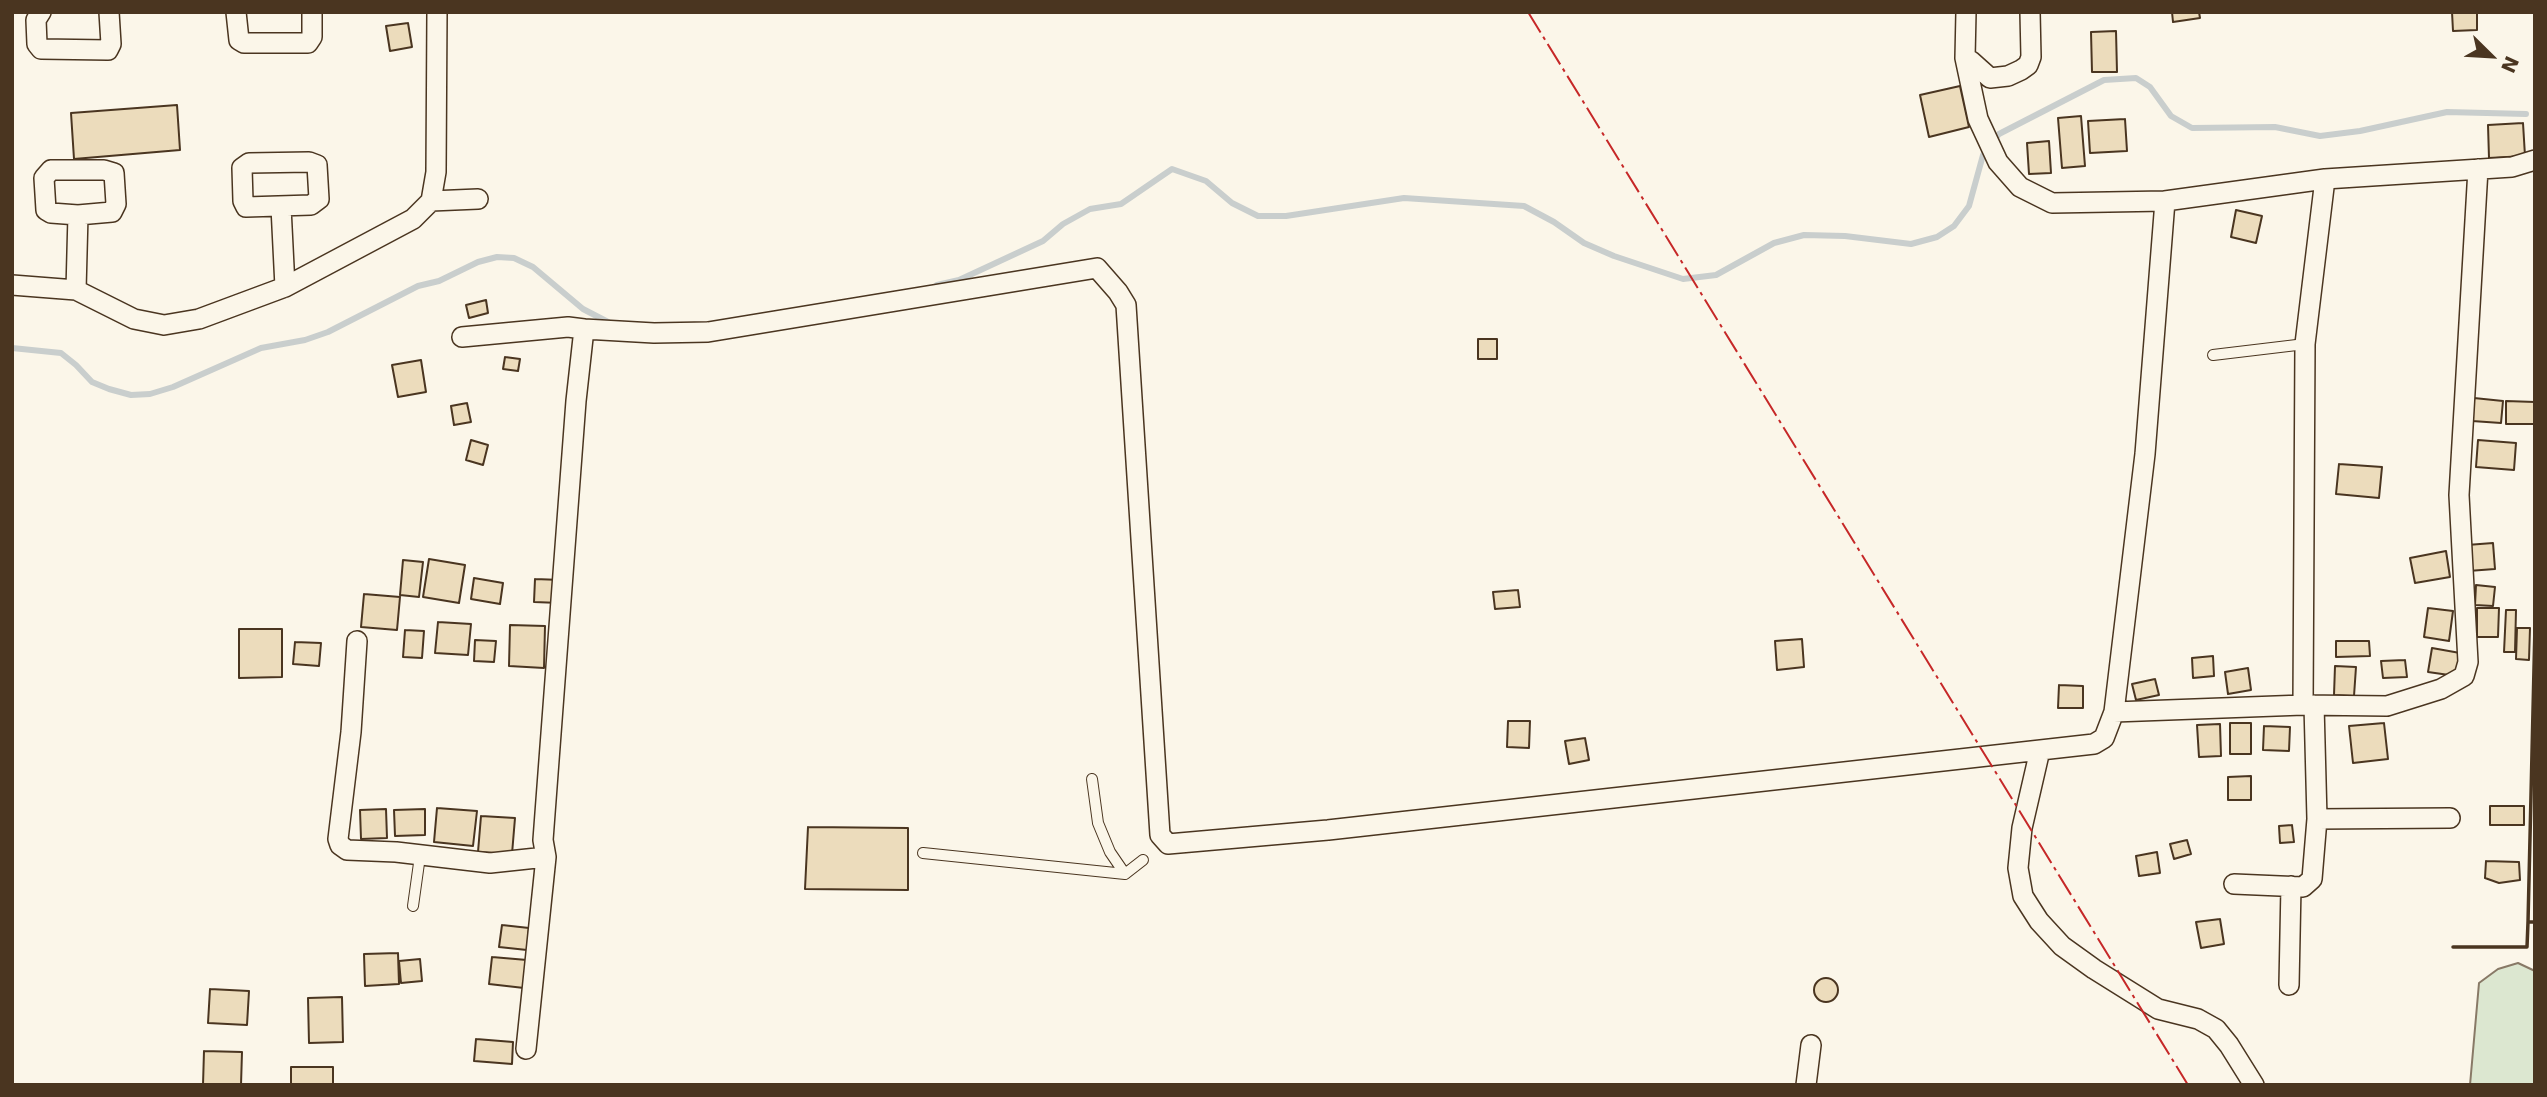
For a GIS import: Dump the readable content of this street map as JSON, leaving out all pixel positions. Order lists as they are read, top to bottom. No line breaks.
{"north":"bottom right"}
